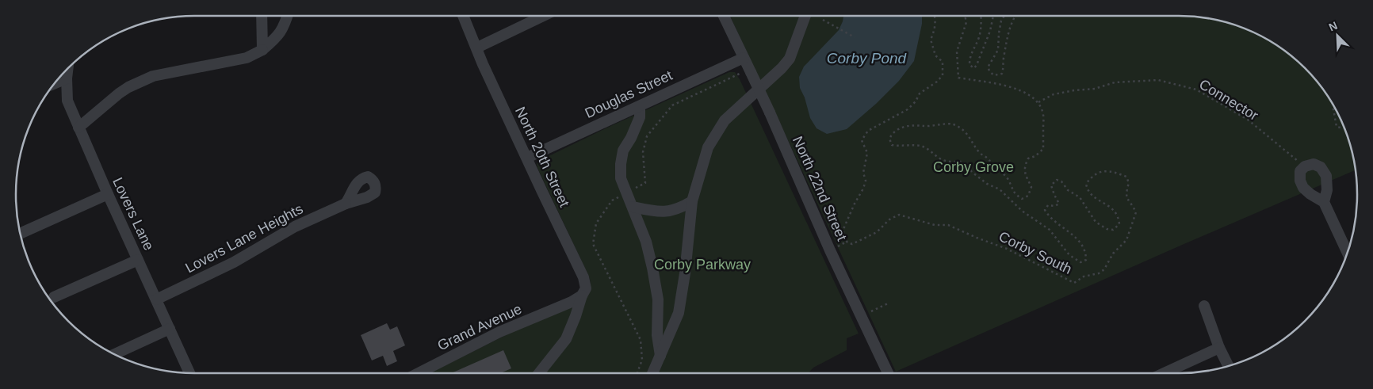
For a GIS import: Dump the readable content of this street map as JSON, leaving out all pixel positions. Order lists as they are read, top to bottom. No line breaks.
{"streets":{"street":["Douglas Street","North 20th Street","North 22nd Street","Lovers Lane","Lovers Lane Heights","Grand Avenue"],"path":["Connector","Corby South"]},"crossings":[["Douglas Street","North 20th Street"],["Douglas Street","North 22nd Street"],["Connector","Corby South"],["North 20th Street","Grand Avenue"],["Lovers Lane","Lovers Lane Heights"]],"water":["Corby Pond"],"parks":["Corby Grove","Corby Parkway"],"north":"top left"}
